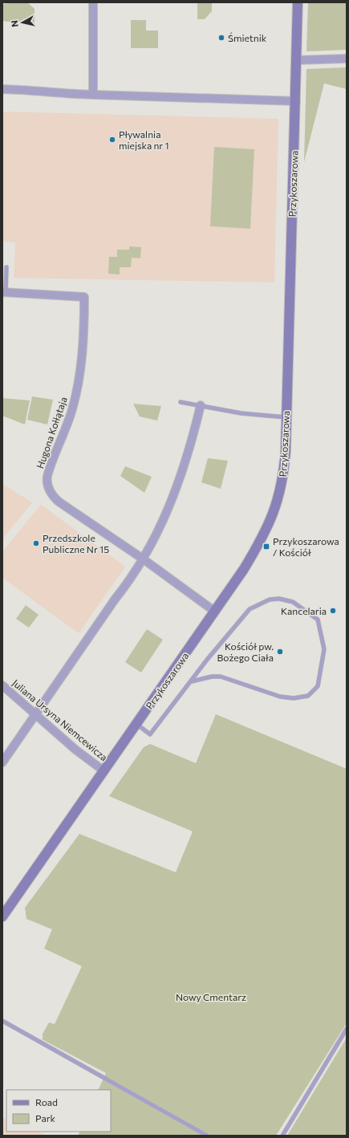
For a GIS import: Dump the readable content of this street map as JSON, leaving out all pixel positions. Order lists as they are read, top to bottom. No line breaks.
{"streets":{"street":["Przykoszarowa","Hugona Kołłątaja","Juliana Ursyna Niemcewicza"]},"crossings":[["Przykoszarowa","Hugona Kołłątaja"],["Przykoszarowa","Juliana Ursyna Niemcewicza"]],"parks":["Nowy Cmentarz"],"places":{"other":["Śmietnik","Pływalnia miejska nr 1","Przedszkole Publiczne Nr 15","Kancelaria","Kościół pw. Bożego Ciała"],"transit":["Przykoszarowa / Kościół"]},"legend":["Road","Park"],"north":"left"}
